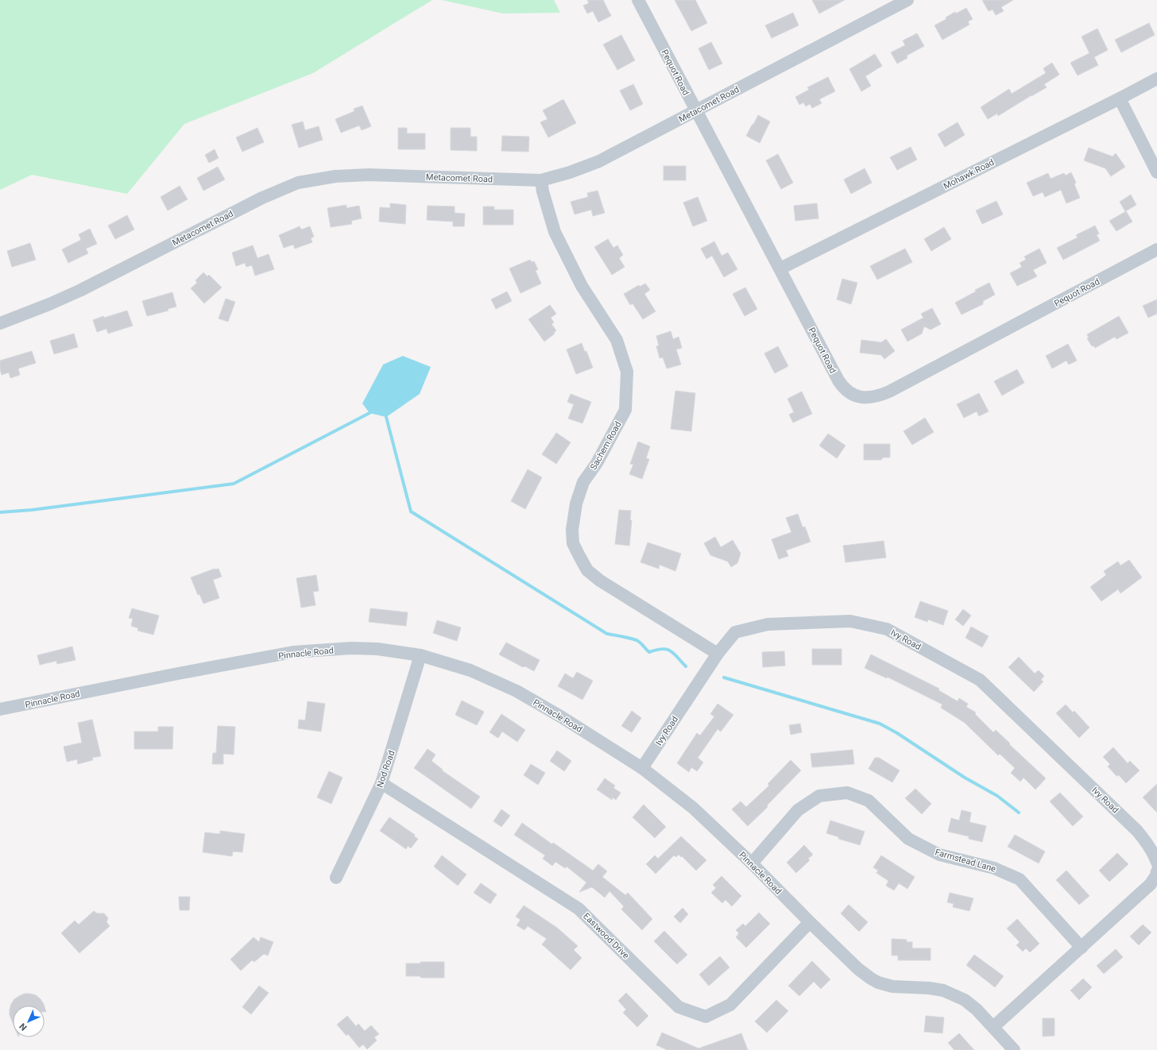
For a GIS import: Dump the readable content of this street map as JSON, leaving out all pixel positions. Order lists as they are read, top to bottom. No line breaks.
{"streets":{"street":["Pequot Road","Metacomet Road","Mohawk Road","Sachem Road","Ivy Road","Pinnacle Road","Nod Road","Farmstead Lane","Eastwood Drive"]},"crossings":[["Pequot Road","Metacomet Road"],["Pequot Road","Mohawk Road"],["Metacomet Road","Sachem Road"],["Sachem Road","Ivy Road"],["Ivy Road","Pinnacle Road"],["Pinnacle Road","Nod Road"],["Pinnacle Road","Farmstead Lane"],["Pinnacle Road","Eastwood Drive"],["Nod Road","Eastwood Drive"]],"north":"bottom left"}
